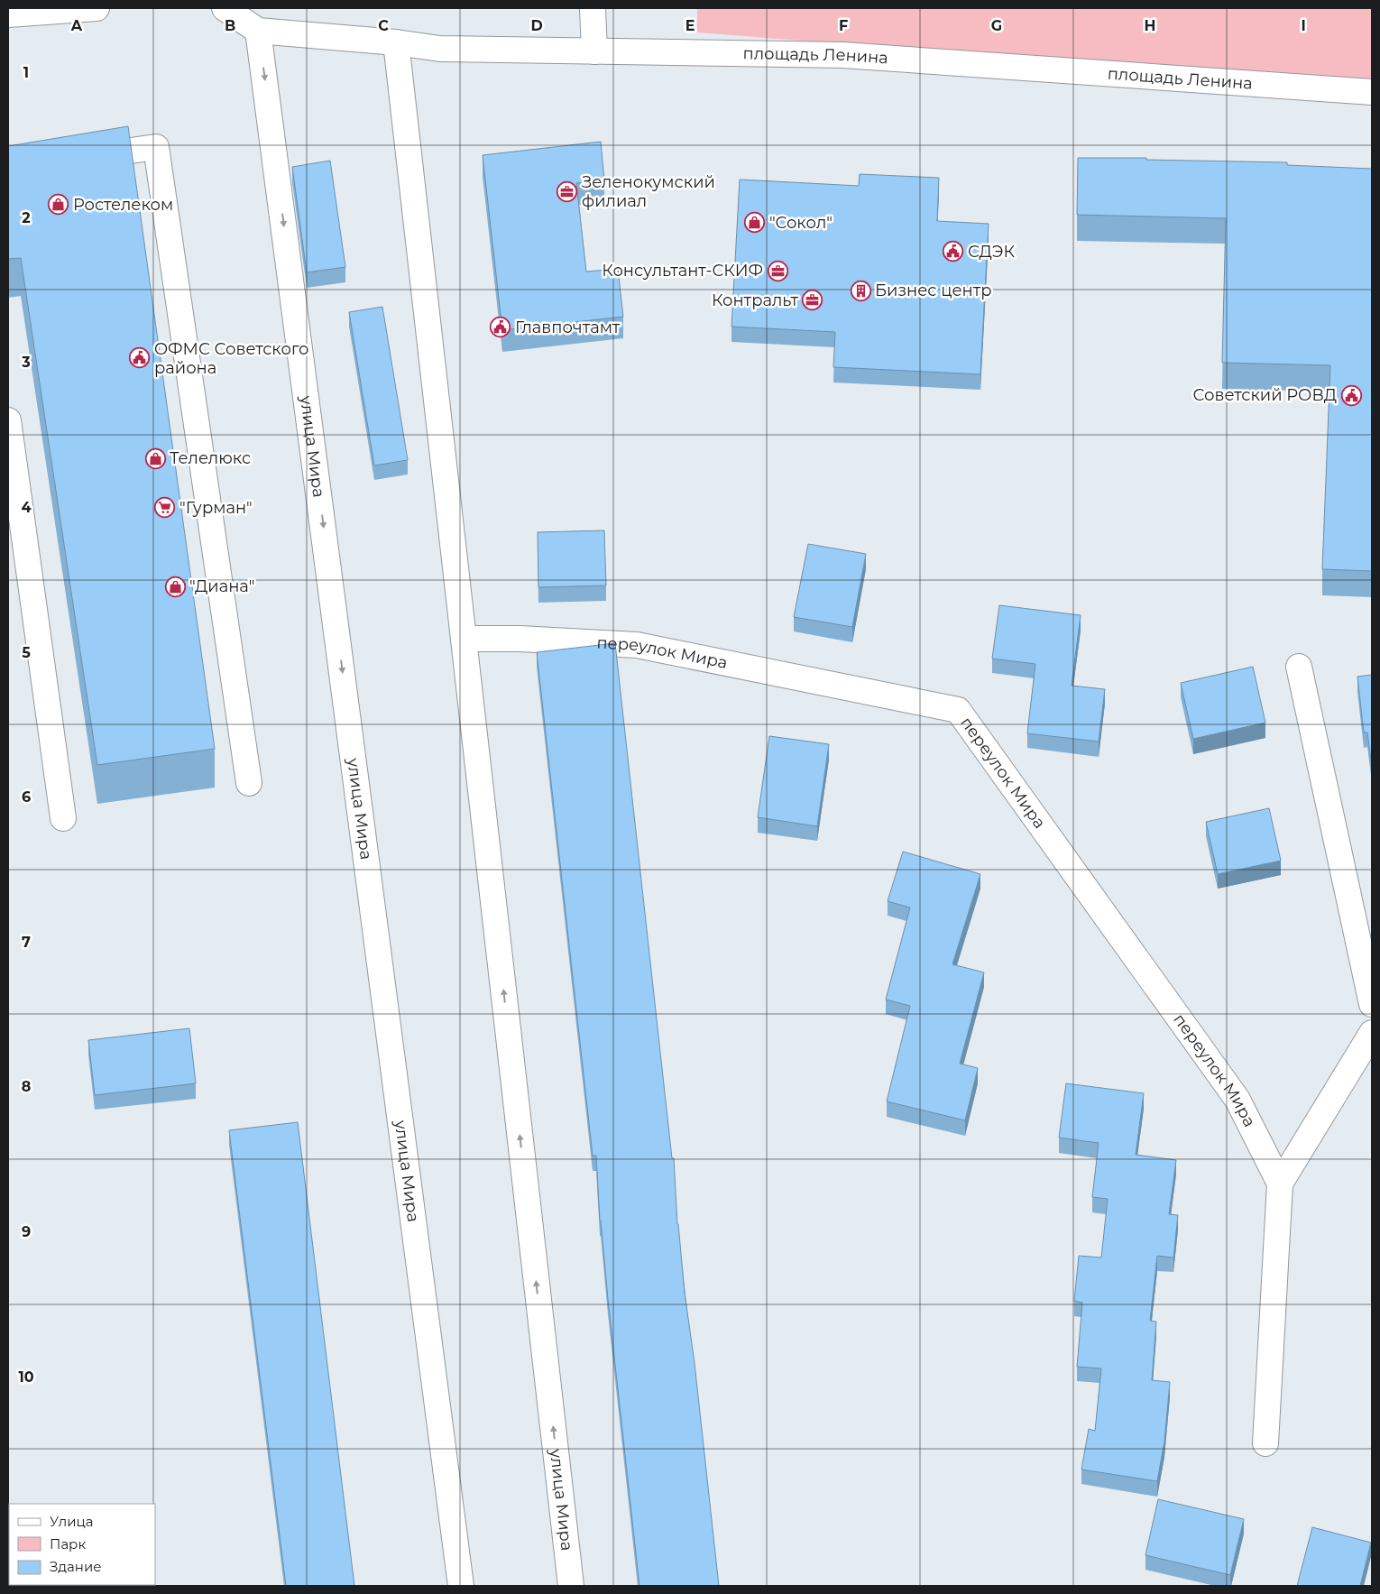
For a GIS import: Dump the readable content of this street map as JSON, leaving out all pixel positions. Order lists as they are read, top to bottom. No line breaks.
{"streets":{"street":["площадь Ленина","улица Мира","переулок Мира"]},"crossings":[["площадь Ленина","улица Мира"],["улица Мира","переулок Мира"]],"places":{"office":["Зеленокумский филиал","Консультант-СКИФ","Контральт"],"shop":["Ростелеком","\"Сокол\"","Телелюкс","\"Диана\""],"public building":["СДЭК","Главпочтамт","OФМС Советского района","Советский РОВД"],"building":["Бизнес центр"],"supermarket":["\"Гурман\""]},"legend":["Улица","Парк","Здание"],"grid":{"columns":["A","B","C","D","E","F","G","H","I"],"rows":["1","2","3","4","5","6","7","8","9","10"]}}
